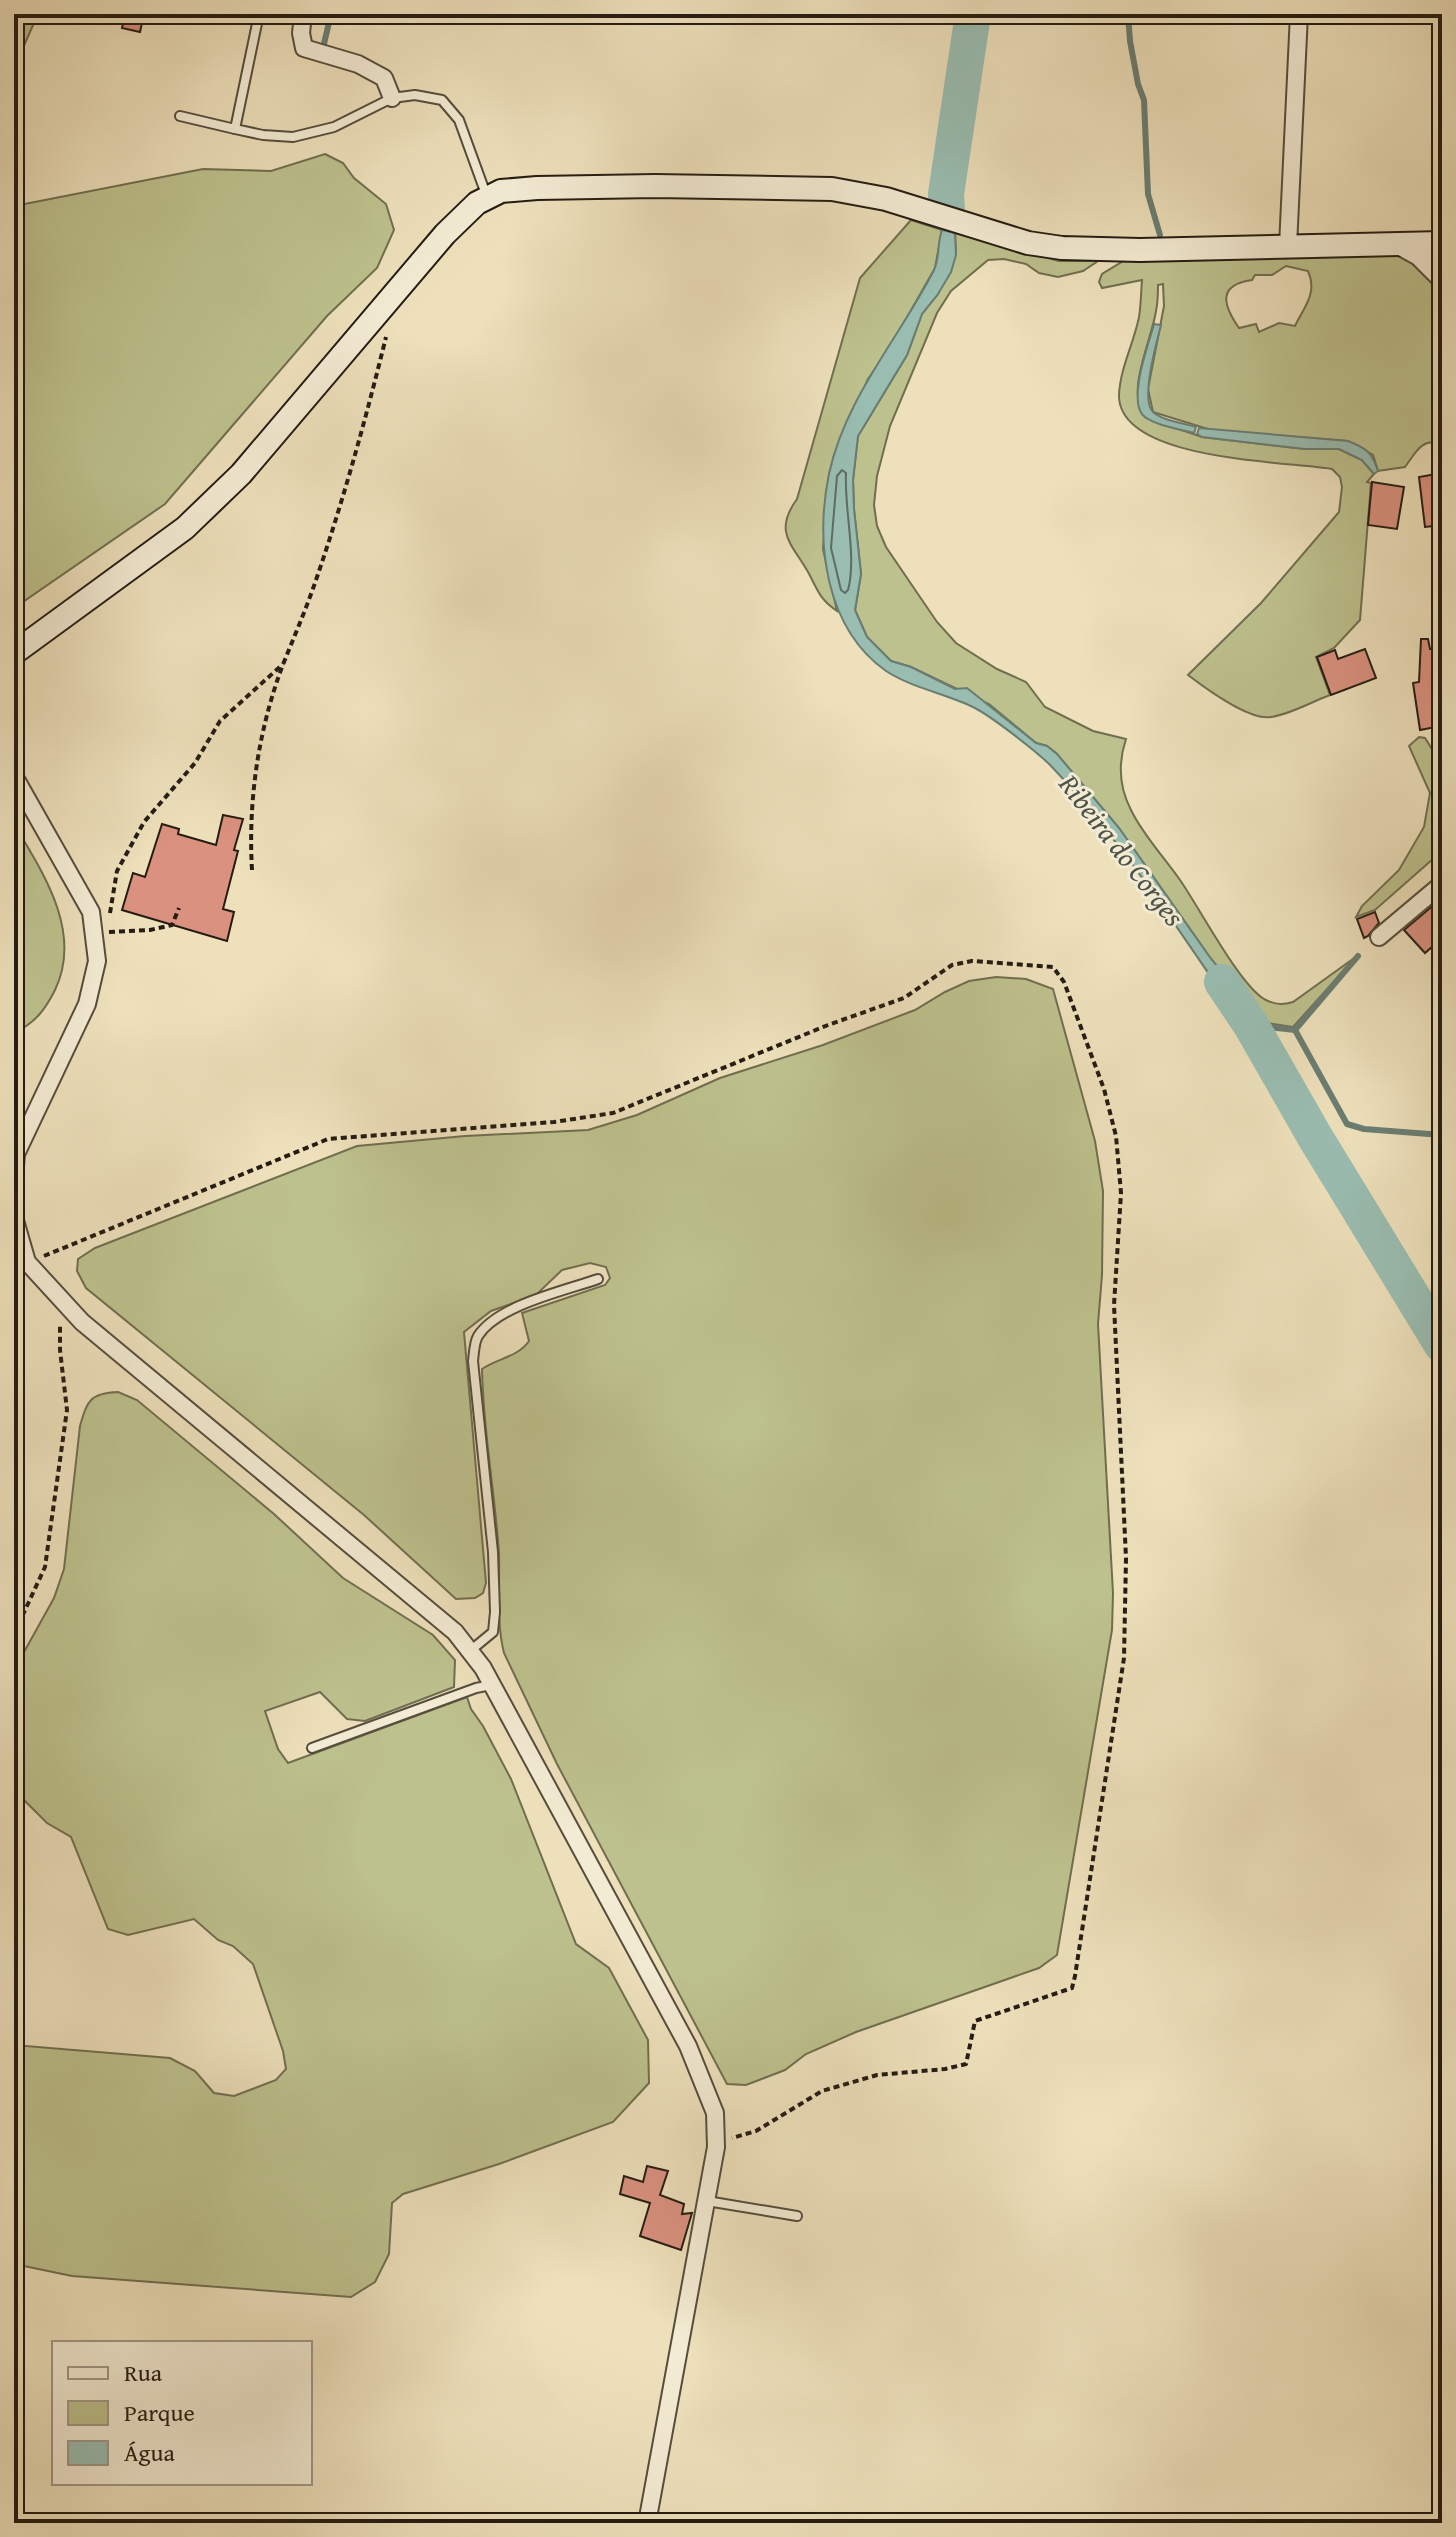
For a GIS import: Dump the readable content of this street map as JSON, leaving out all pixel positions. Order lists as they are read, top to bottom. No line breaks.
{"water":["Ribeira do Corges"],"legend":["Rua","Parque","Água"]}
